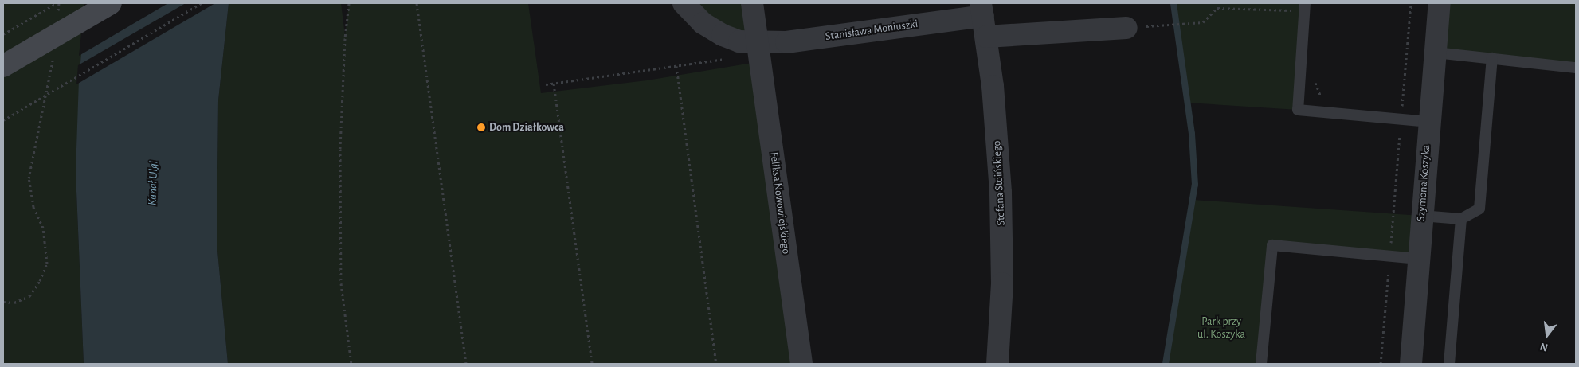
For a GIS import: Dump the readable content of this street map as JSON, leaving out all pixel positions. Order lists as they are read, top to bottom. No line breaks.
{"streets":{"street":["Stanisława Moniuszki","Stefana Stoińskiego","Szymona Koszyka","Feliksa Nowowiejskiego"]},"crossings":[["Stanisława Moniuszki","Stefana Stoińskiego"],["Stanisława Moniuszki","Feliksa Nowowiejskiego"]],"water":["Kanał Ulgi"],"parks":["Park przy ul. Koszyka"],"places":["Dom Działkowca"],"north":"bottom"}
